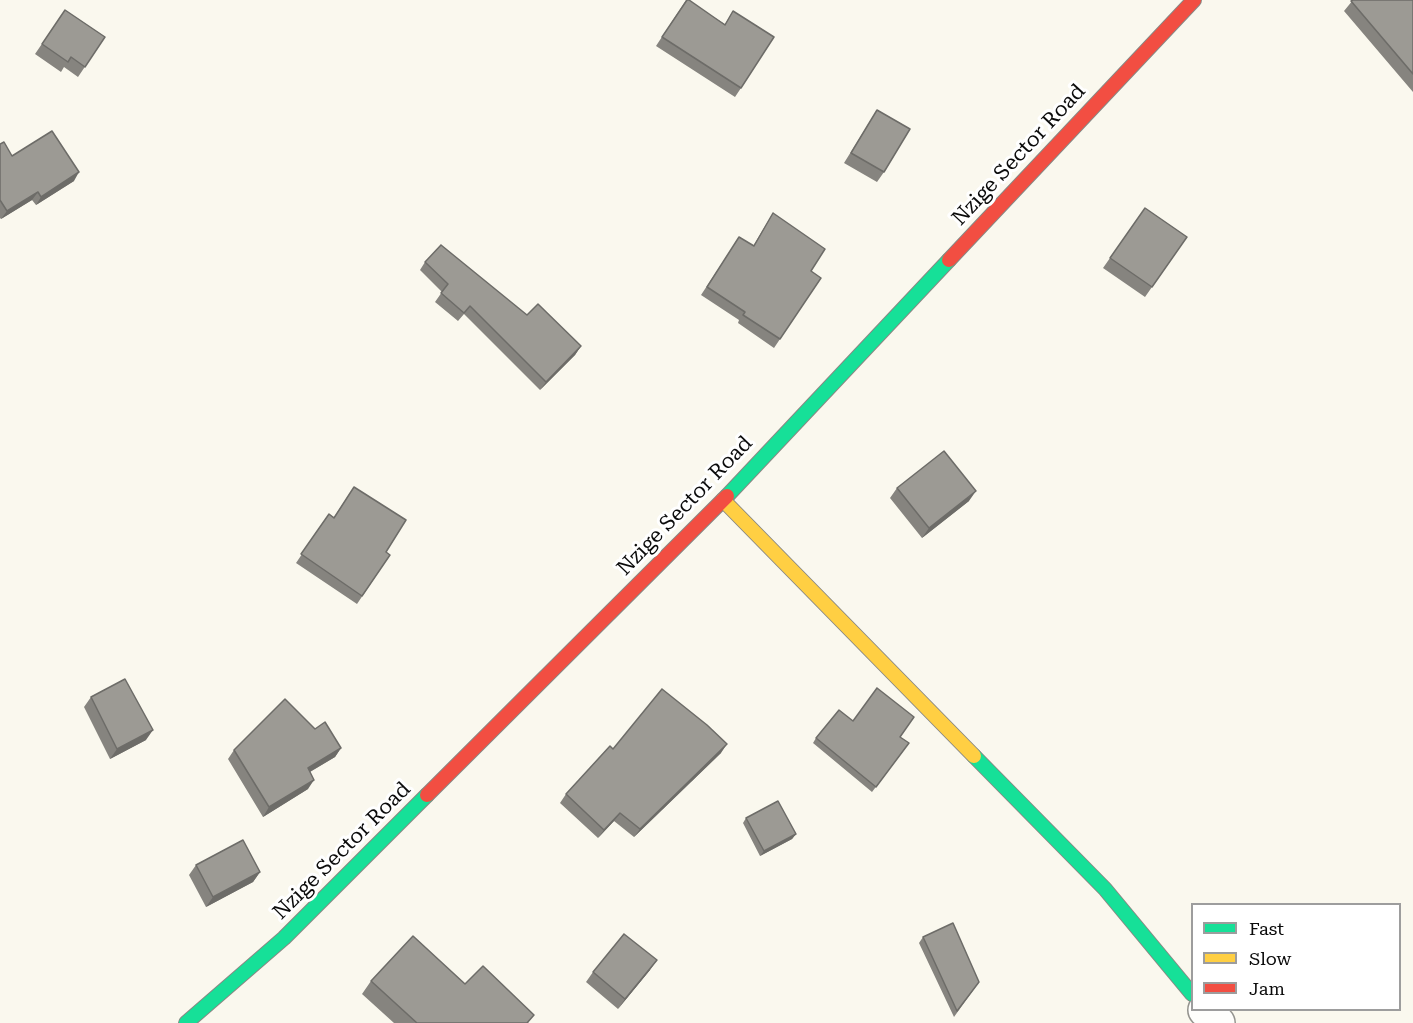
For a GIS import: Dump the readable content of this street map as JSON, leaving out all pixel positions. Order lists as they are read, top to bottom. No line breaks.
{"streets":{"main road":["Nzige Sector Road"]},"legend":["Fast","Slow","Jam"]}
